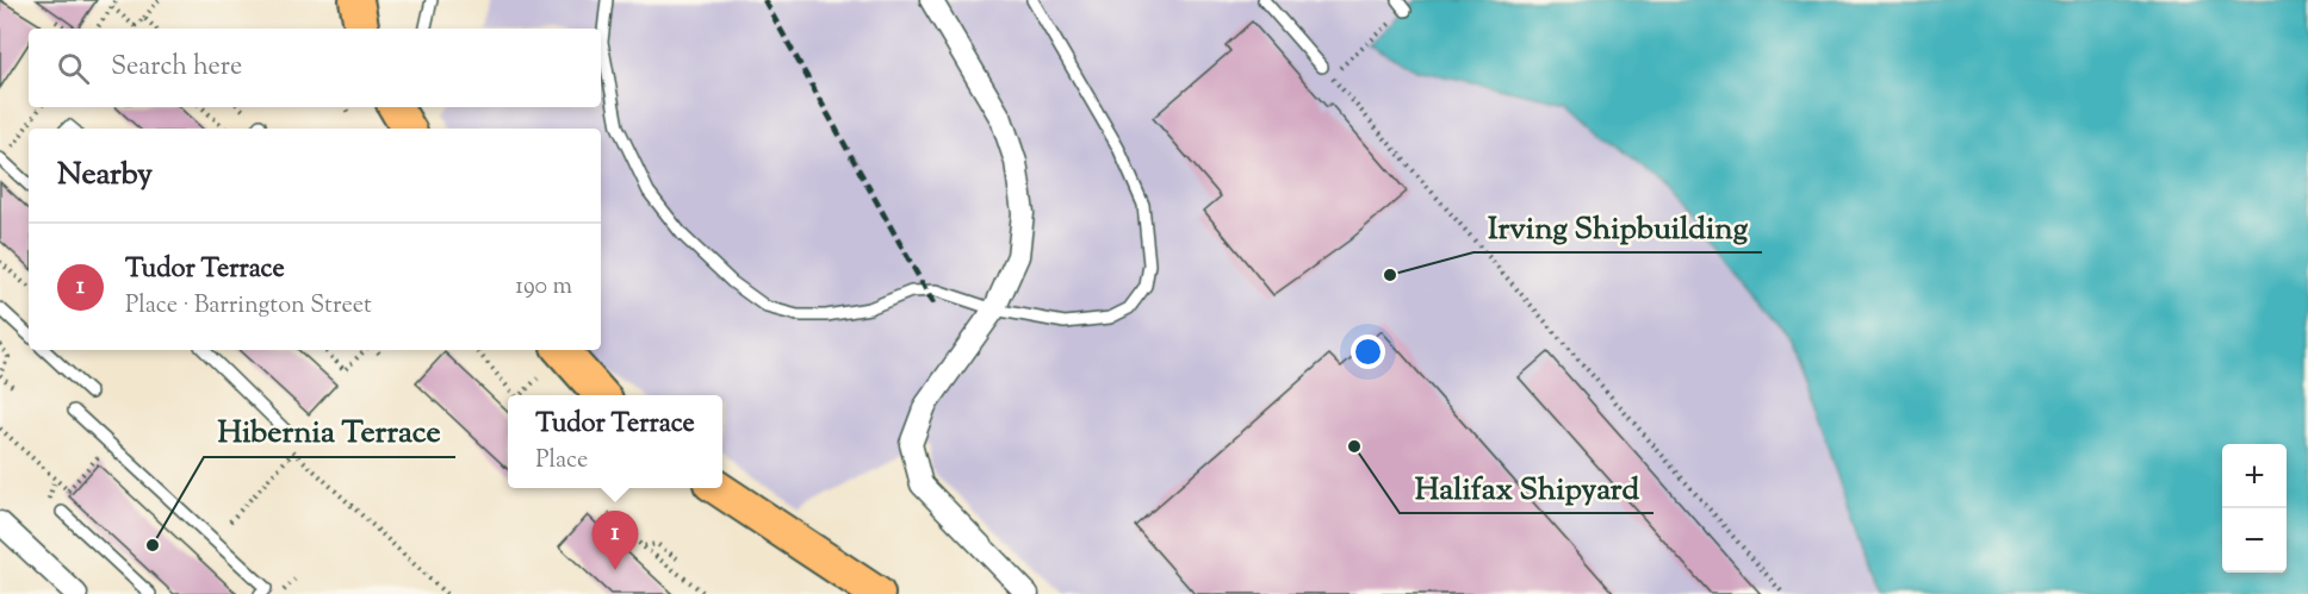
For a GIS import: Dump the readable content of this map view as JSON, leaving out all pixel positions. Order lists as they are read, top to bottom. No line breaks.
{"places":["Irving Shipbuilding","Halifax Shipyard","Hibernia Terrace"],"page":{"search":"Search here","heading":"Nearby","list":[{"mark":"1","name":"Tudor Terrace","note":"Place · Barrington Street","value":"190 m"}],"popup":["Tudor Terrace","Place"],"map_buttons":["+","−"],"pins":"1"}}
